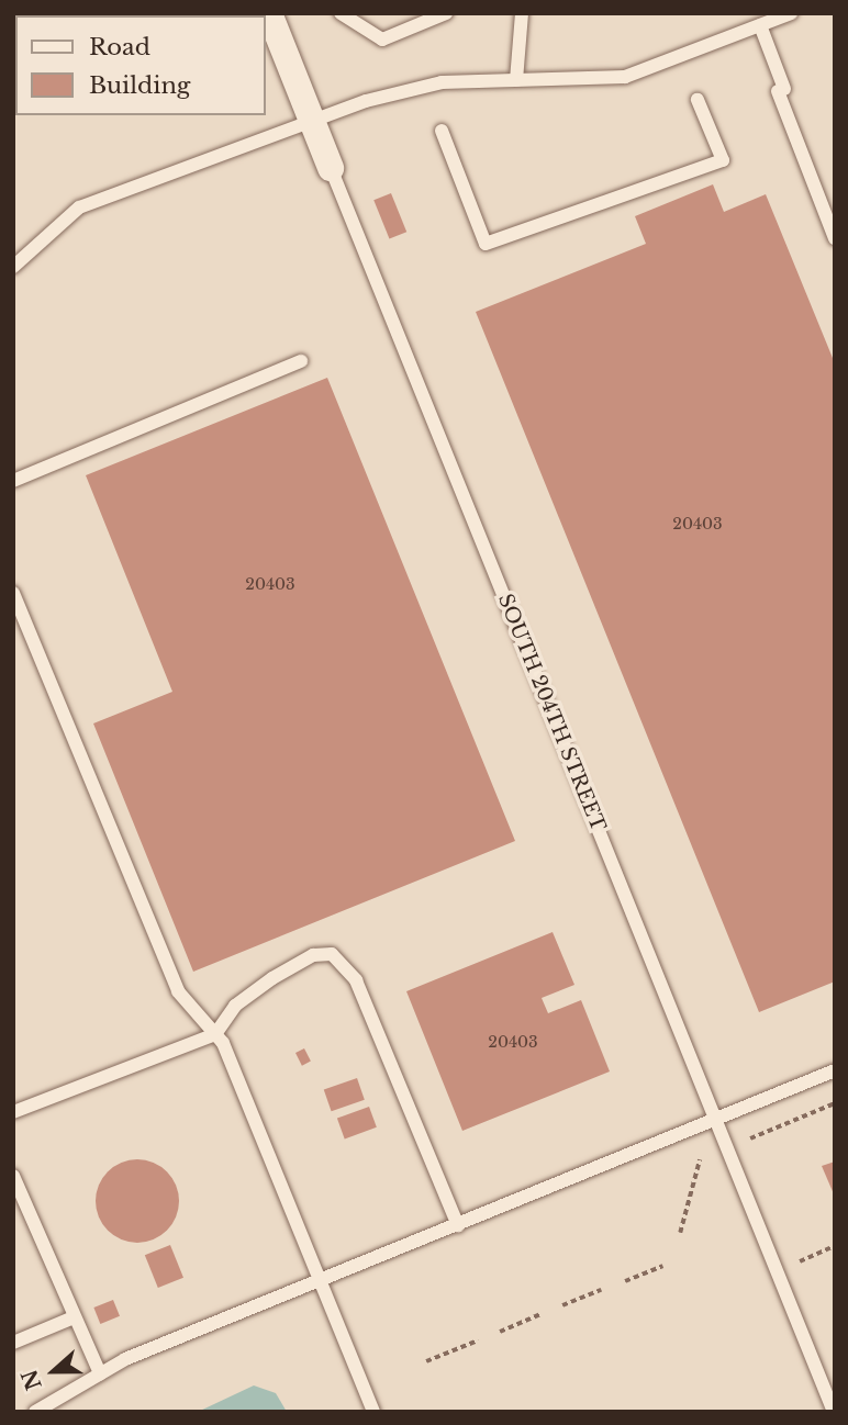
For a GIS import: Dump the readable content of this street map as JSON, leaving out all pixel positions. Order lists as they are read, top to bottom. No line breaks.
{"streets":{"street":["SOUTH 204TH STREET"]},"house_numbers":["20403","20403","20403"],"legend":["Road","Building"],"north":"left"}
